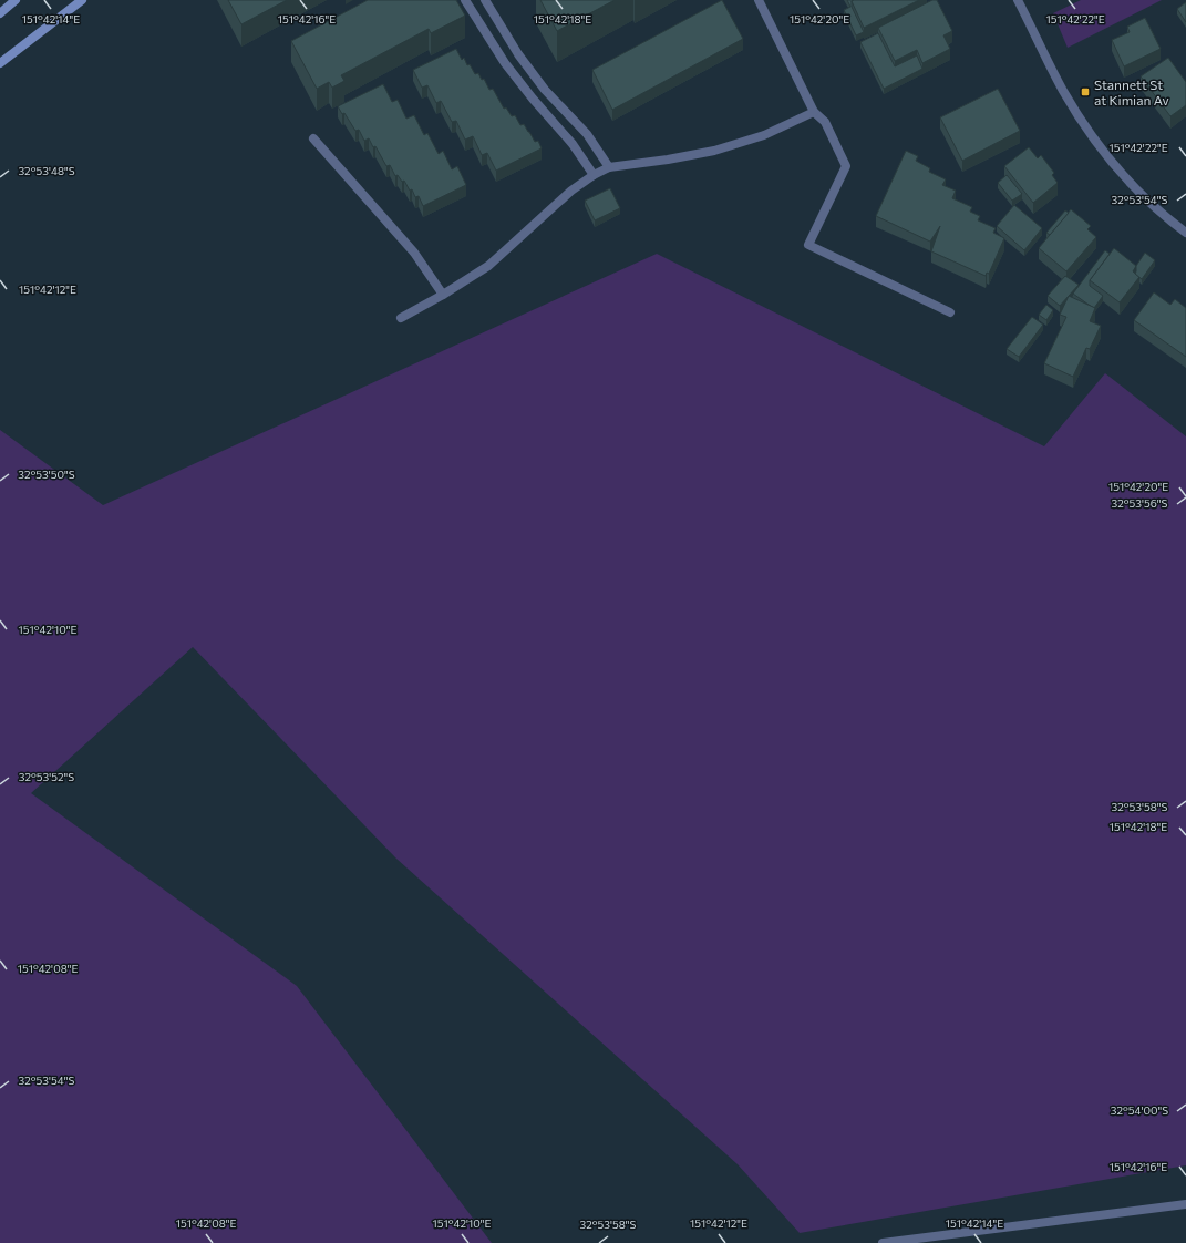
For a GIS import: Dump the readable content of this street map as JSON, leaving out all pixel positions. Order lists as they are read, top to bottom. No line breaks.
{"places":{"transit":["Stannett St at Kimian Av"]},"coordinates":["151°42'14\"E","151°42'16\"E","151°42'18\"E","151°42'20\"E","151°42'22\"E","32°53'48\"S","32°53'54\"S","151°42'12\"E","32°53'50\"S","32°53'56\"S","151°42'10\"E","32°53'52\"S","32°53'58\"S","151°42'08\"E","32°54'00\"S"]}
